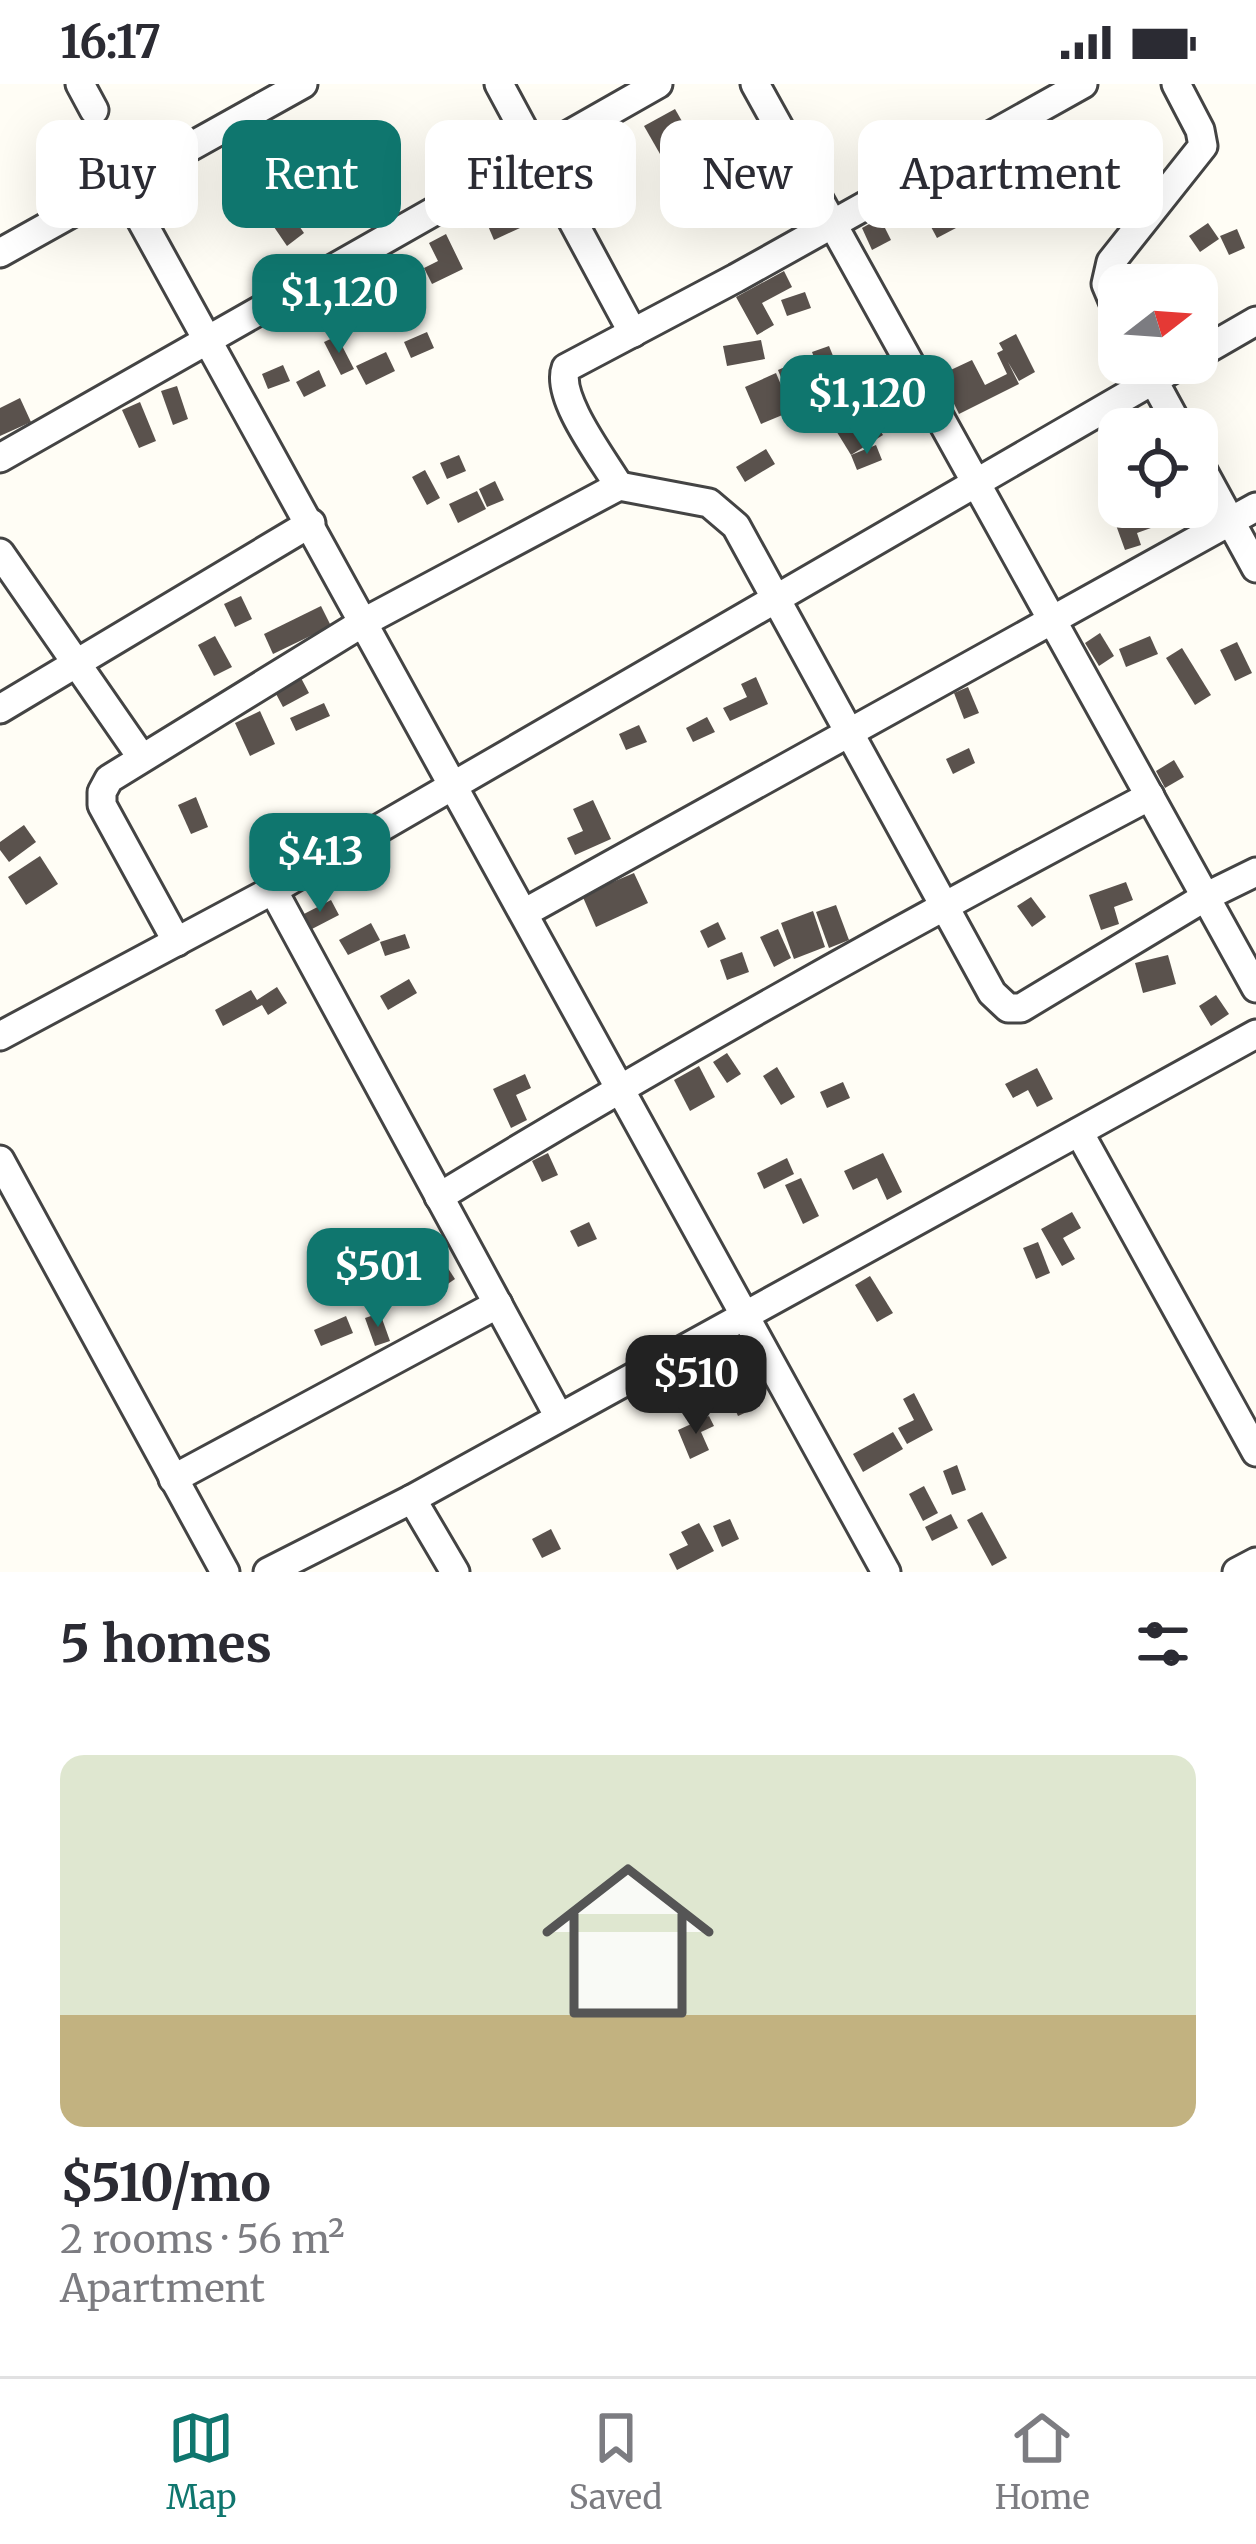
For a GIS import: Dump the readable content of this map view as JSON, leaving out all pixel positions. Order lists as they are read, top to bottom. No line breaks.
{"north":"right","page":{"status":"16:17","chip":["Buy","Rent","Filters","New","Apartment"],"price":["$1,120","$1,120","$413","$501","$510"],"heading":"5 homes","list":[{"name":"$510/mo","note":"2 rooms · 56 m² · Apartment"}],"tabs":["Map","Saved","Home"]}}
